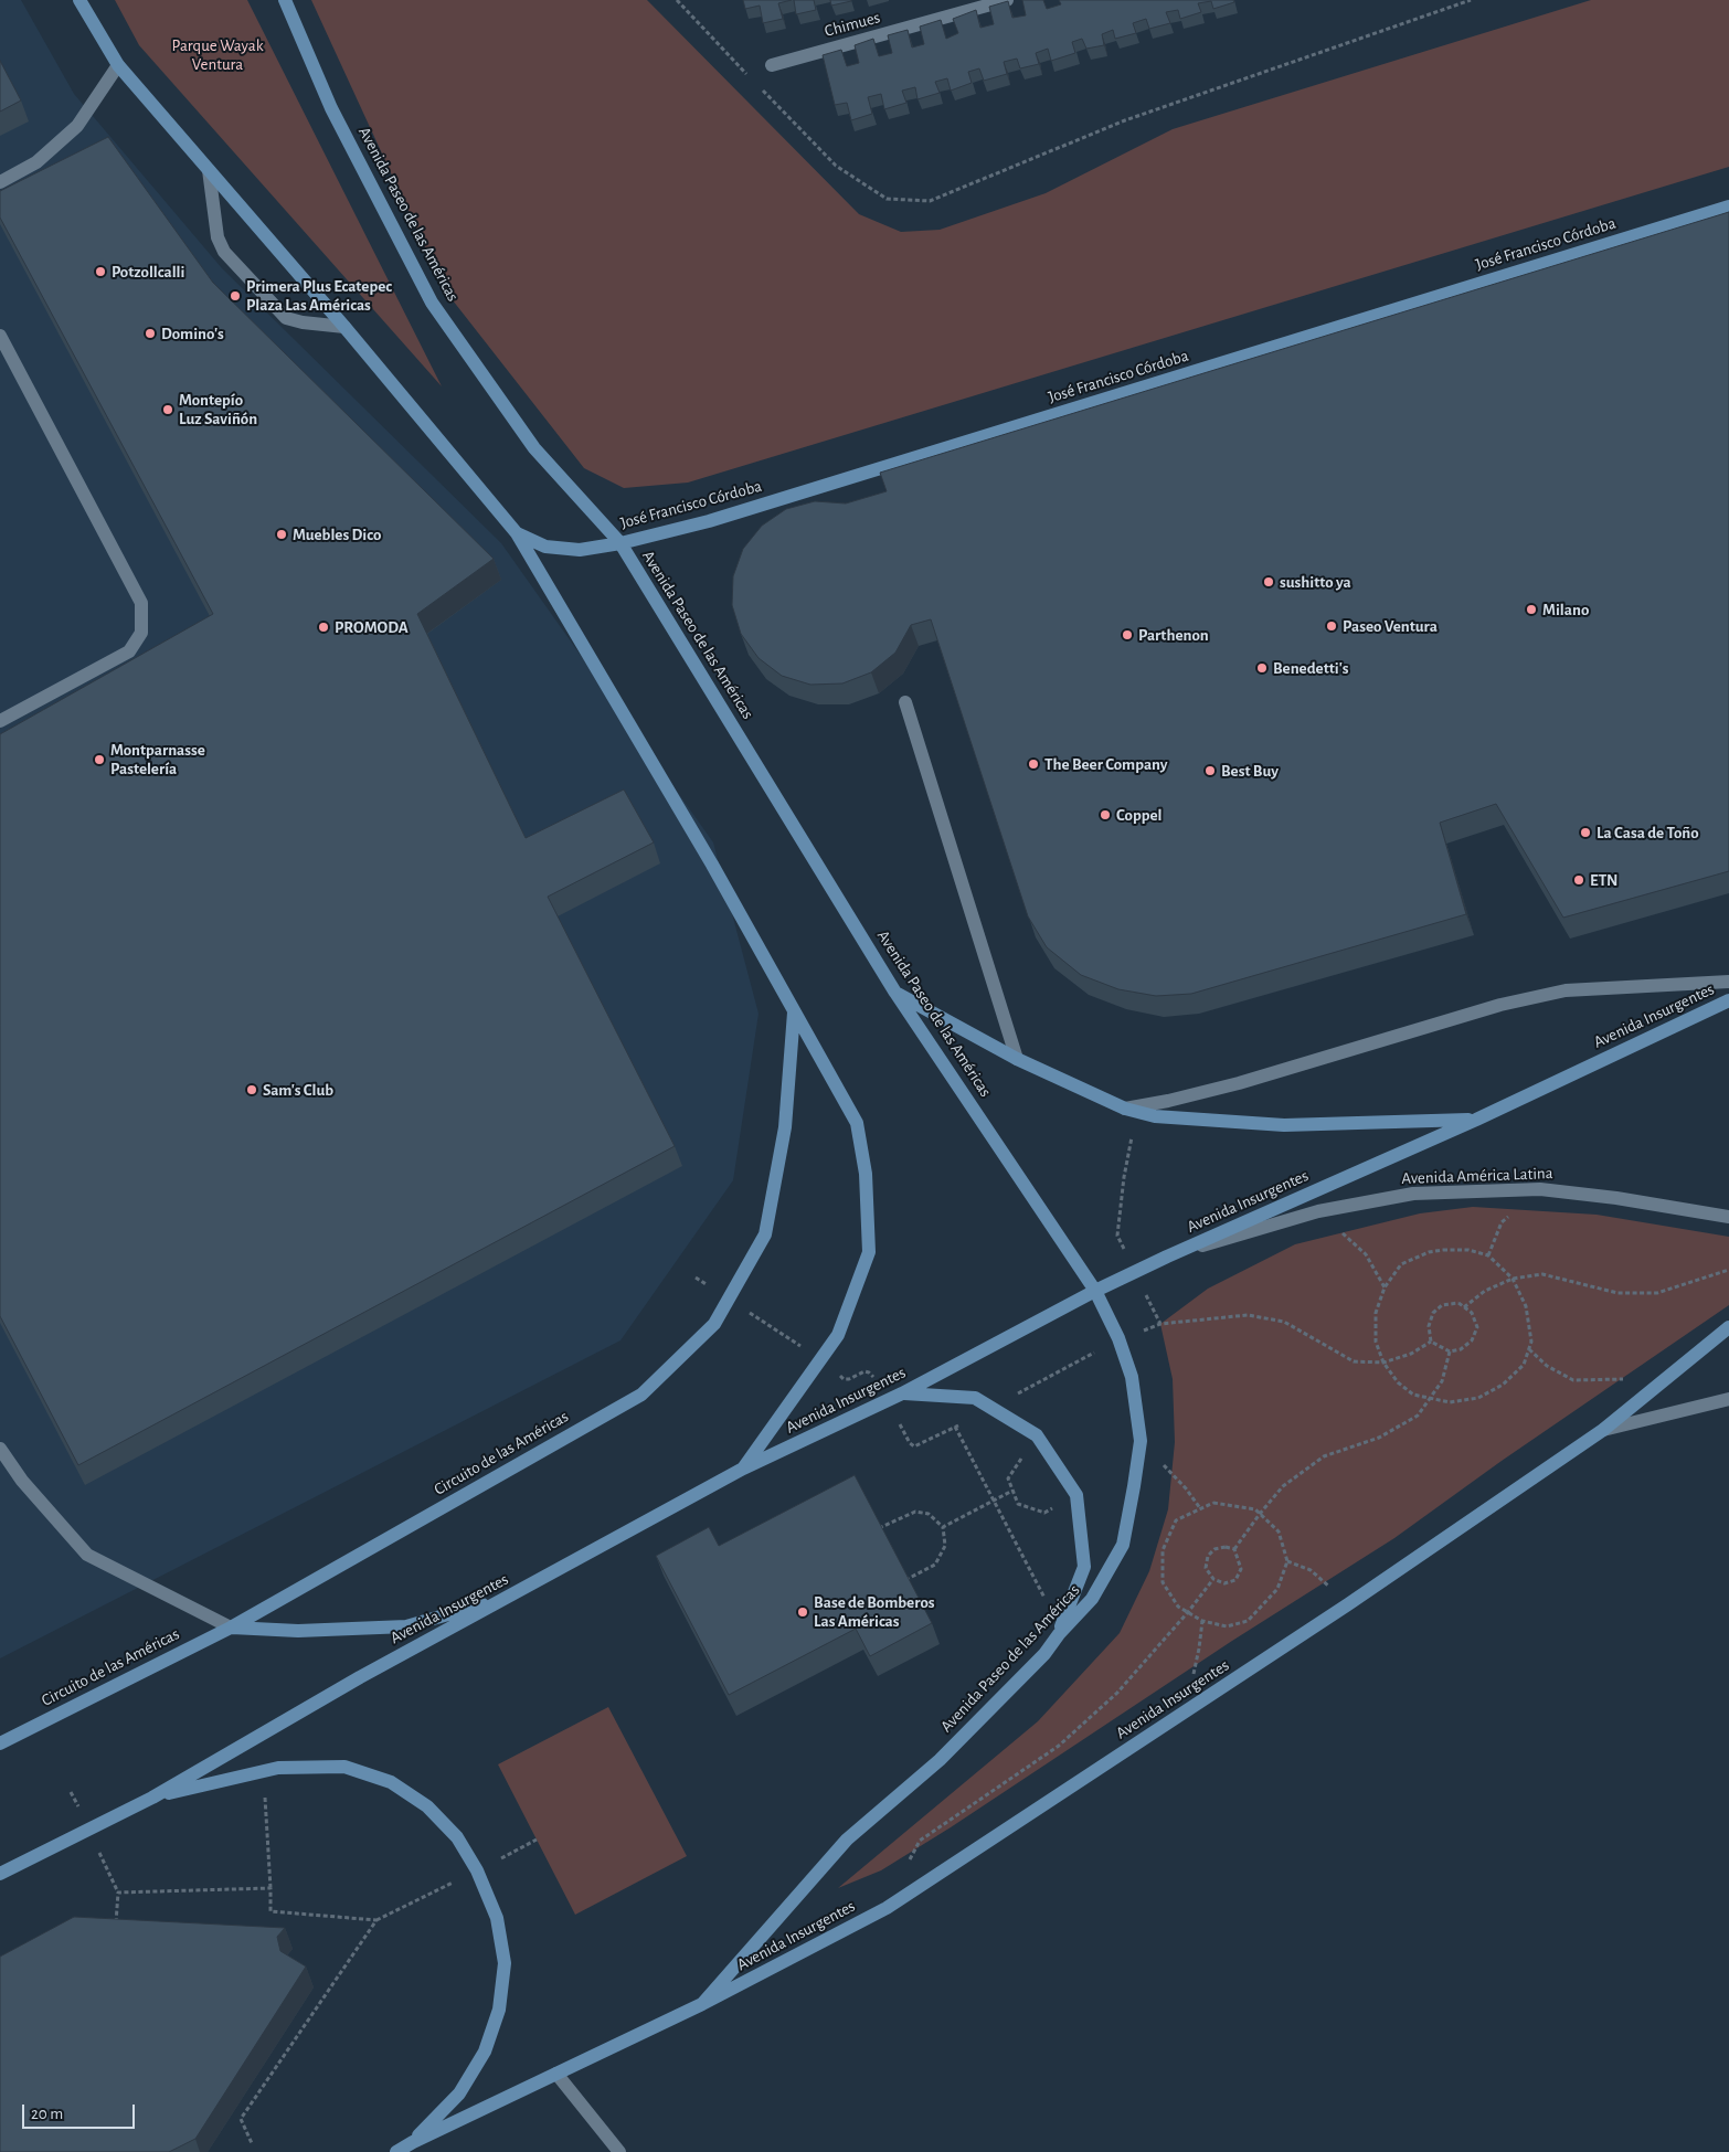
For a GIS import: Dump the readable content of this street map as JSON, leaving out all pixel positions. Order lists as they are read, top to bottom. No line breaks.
{"streets":{"main road":["Avenida Paseo de las Américas","José Francisco Córdoba","Avenida Insurgentes","Circuito de las Américas"],"street":["Chimues","Avenida América Latina"]},"crossings":[["Avenida Paseo de las Américas","José Francisco Córdoba"],["Avenida Paseo de las Américas","Avenida Insurgentes"],["Avenida Insurgentes","Avenida América Latina"]],"parks":["Parque Wayak Ventura"],"places":["Potzollcalli","Primera Plus Ecatepec Plaza Las Américas","Domino's","Montepío Luz Saviñón","Muebles Dico","sushitto ya","Milano","Paseo Ventura","PROMODA","Parthenon","Benedetti's","Montparnasse Pastelería","The Beer Company","Best Buy","Coppel","La Casa de Toño","ETN","Sam's Club","Base de Bomberos Las Américas"],"scale_bar":"20 m"}
